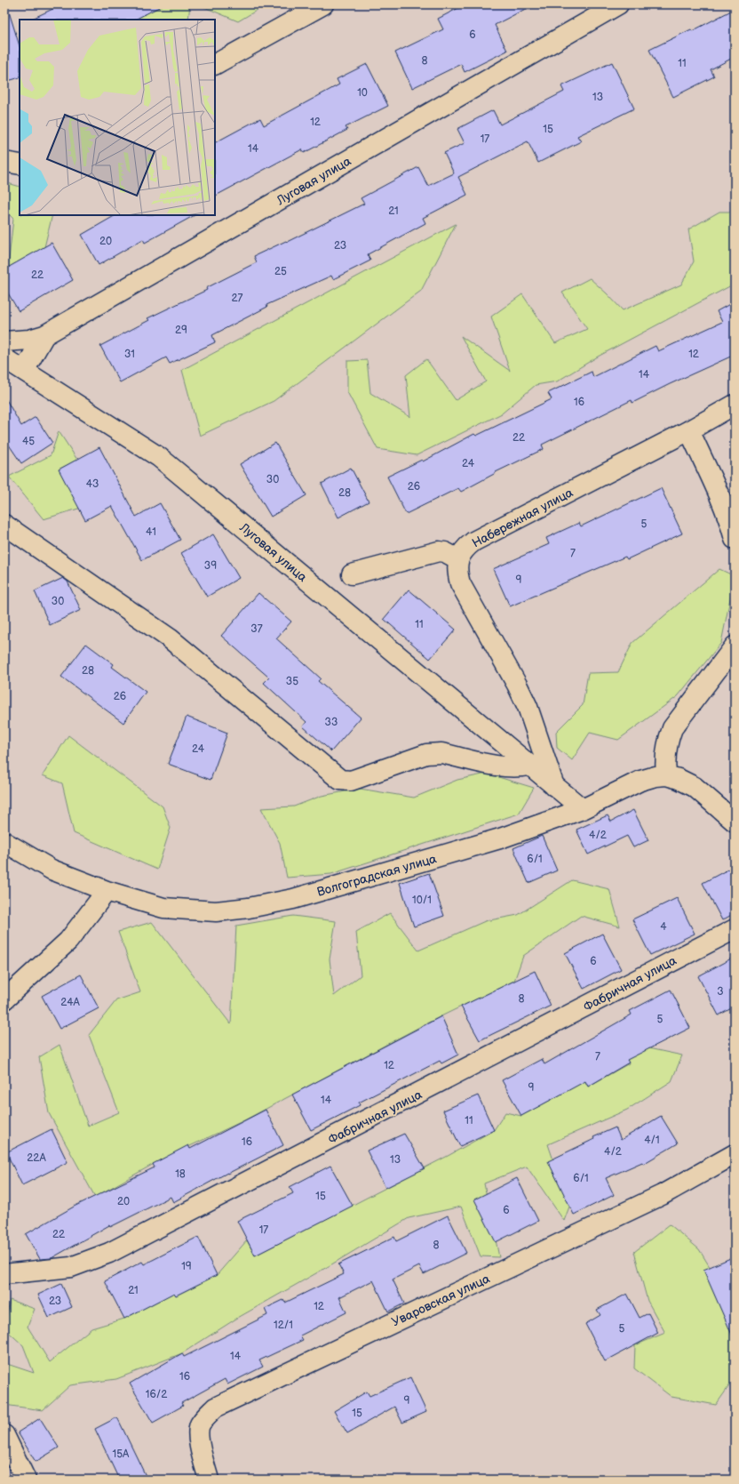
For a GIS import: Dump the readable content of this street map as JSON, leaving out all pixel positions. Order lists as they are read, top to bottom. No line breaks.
{"streets":{"street":["Луговая улица","Набережная улица","Волгоградская улица","Фабричная улица","Уваровская улица"]},"crossings":[["Луговая улица","Волгоградская улица"]],"house_numbers":["6","8","11","10","13","12","15","17","14","21","20","23","25","22","27","29","31","12","14","16","22","45","24","30","43","26","28","5","41","7","39","9","30","11","37","28","35","26","33","24","4/2","6/1","10/1","4","6","3","8","24А","5","7","12","9","14","11","4/1","16","4/2","22А","13","18","6/1","15","20","6","17","22","8","19","21","23","12","12/1","5","14","16","16/2","9","15","15А"]}
